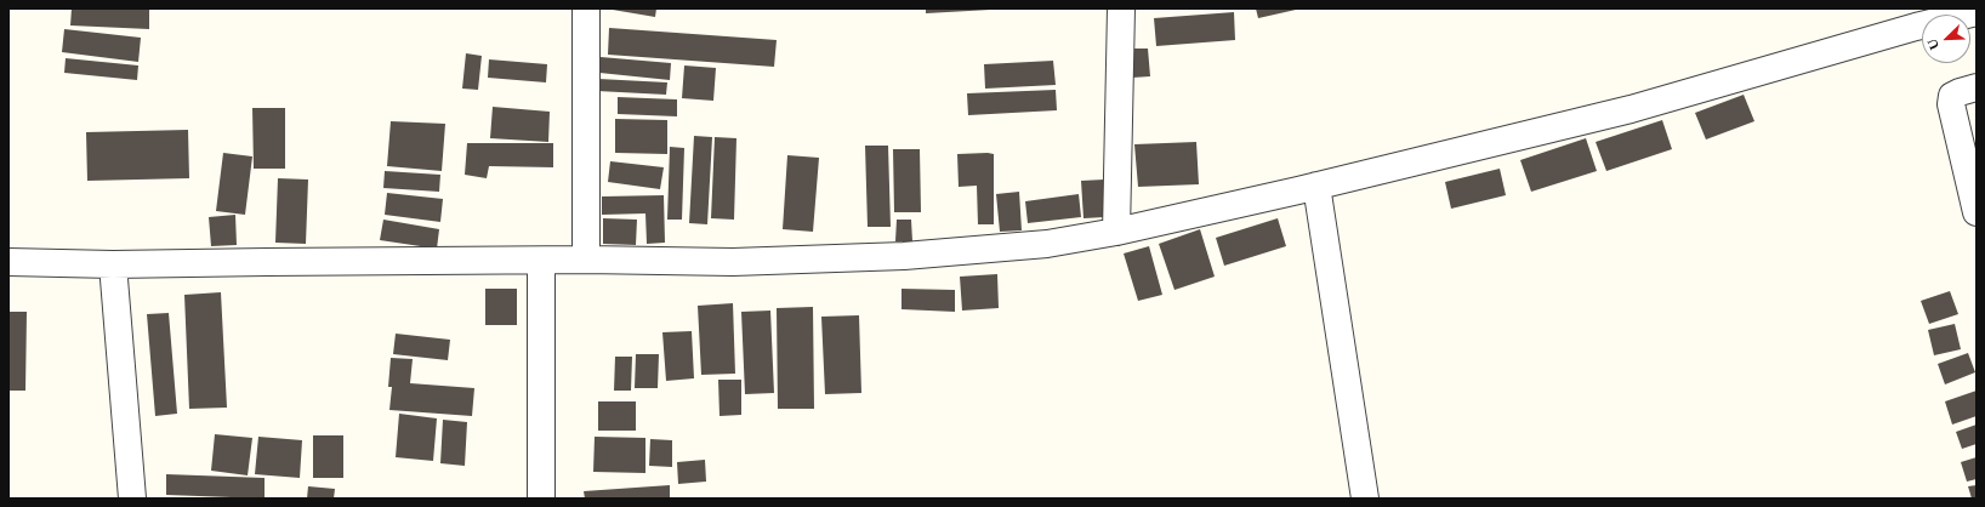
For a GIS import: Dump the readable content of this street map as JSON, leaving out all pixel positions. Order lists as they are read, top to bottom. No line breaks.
{"north":"bottom left"}
